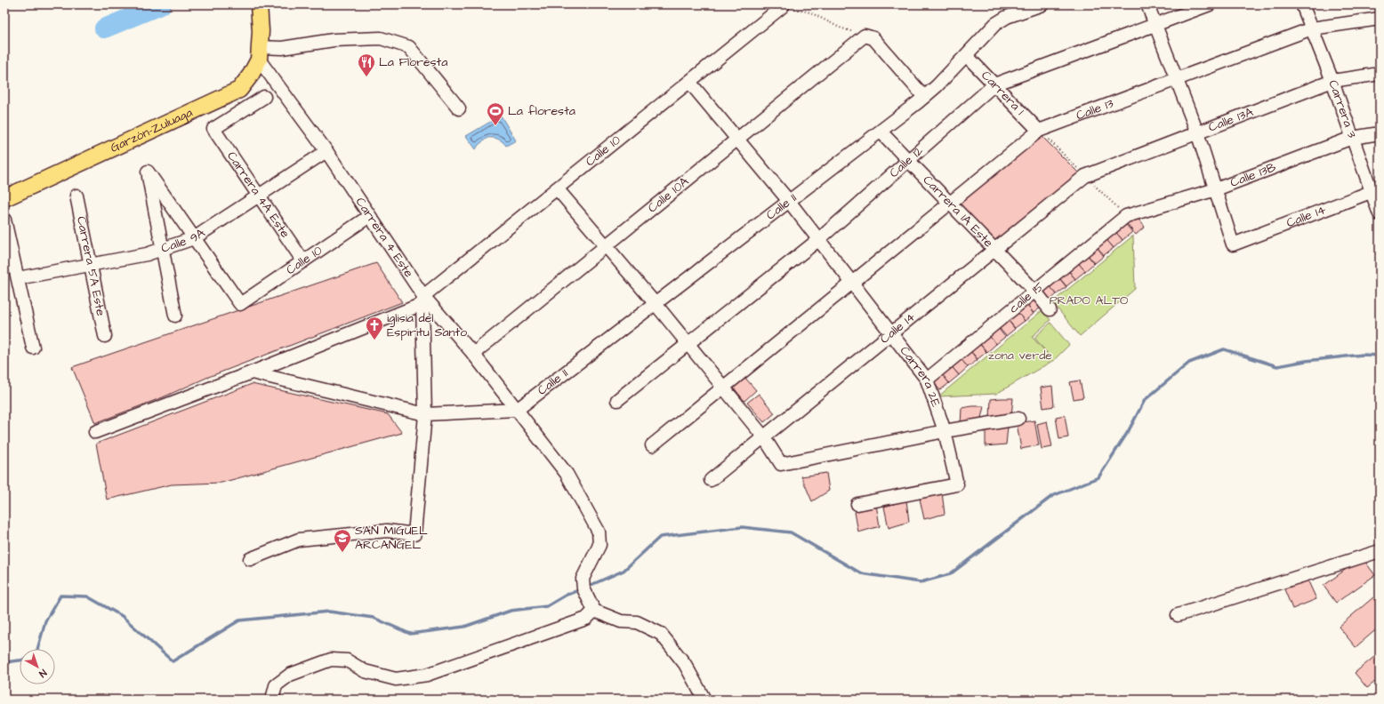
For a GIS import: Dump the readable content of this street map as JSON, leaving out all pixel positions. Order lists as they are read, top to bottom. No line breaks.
{"streets":{"main road":["Garzón-Zuluaga"],"street":["Carrera 1","Calle 13","Carrera 3","Calle 13A","Calle 10","Calle 12","Calle 13B","Carrera 4A Este","Calle 10A","Calle 11","Carrera 1A Este","Calle 14","Carrera 4 Este","Calle 9A","Carrera 5A Este","calle 15","Carrera 2E"]},"crossings":[["Carrera 1","Calle 13"],["Carrera 1","Calle 12"],["Carrera 1","Calle 11"],["Calle 13","Carrera 3"],["Calle 13","Carrera 1A Este"],["Calle 13","Carrera 2E"],["Carrera 3","Calle 13A"],["Carrera 3","Calle 13B"],["Carrera 3","Calle 14"],["Calle 13A","Calle 14"],["Garzón-Zuluaga","Carrera 4 Este"],["Calle 10","Carrera 4A Este"],["Calle 10","Carrera 4 Este"],["Calle 10","Calle 9A"],["Calle 10","Carrera 2E"],["Calle 12","Carrera 1A Este"],["Calle 12","Carrera 2E"],["Calle 13B","Calle 14"],["Calle 13B","calle 15"],["Carrera 4A Este","Calle 9A"],["Calle 10A","Carrera 4 Este"],["Calle 10A","Carrera 2E"],["Calle 11","Carrera 1A Este"],["Calle 11","Carrera 4 Este"],["Calle 11","Carrera 2E"],["Carrera 1A Este","Calle 14"],["Carrera 1A Este","calle 15"],["Calle 14","Carrera 2E"],["Carrera 4 Este","Calle 9A"],["Calle 9A","Carrera 5A Este"],["calle 15","Carrera 2E"]],"parks":["PRADO ALTO","zona verde"],"places":{"restaurant":["La Floresta"],"sports":["La floresta"],"church":["iglisia del Espiritu Santo"],"school or university":["SAN MIGUEL ARCANGEL"]},"north":"bottom right"}
